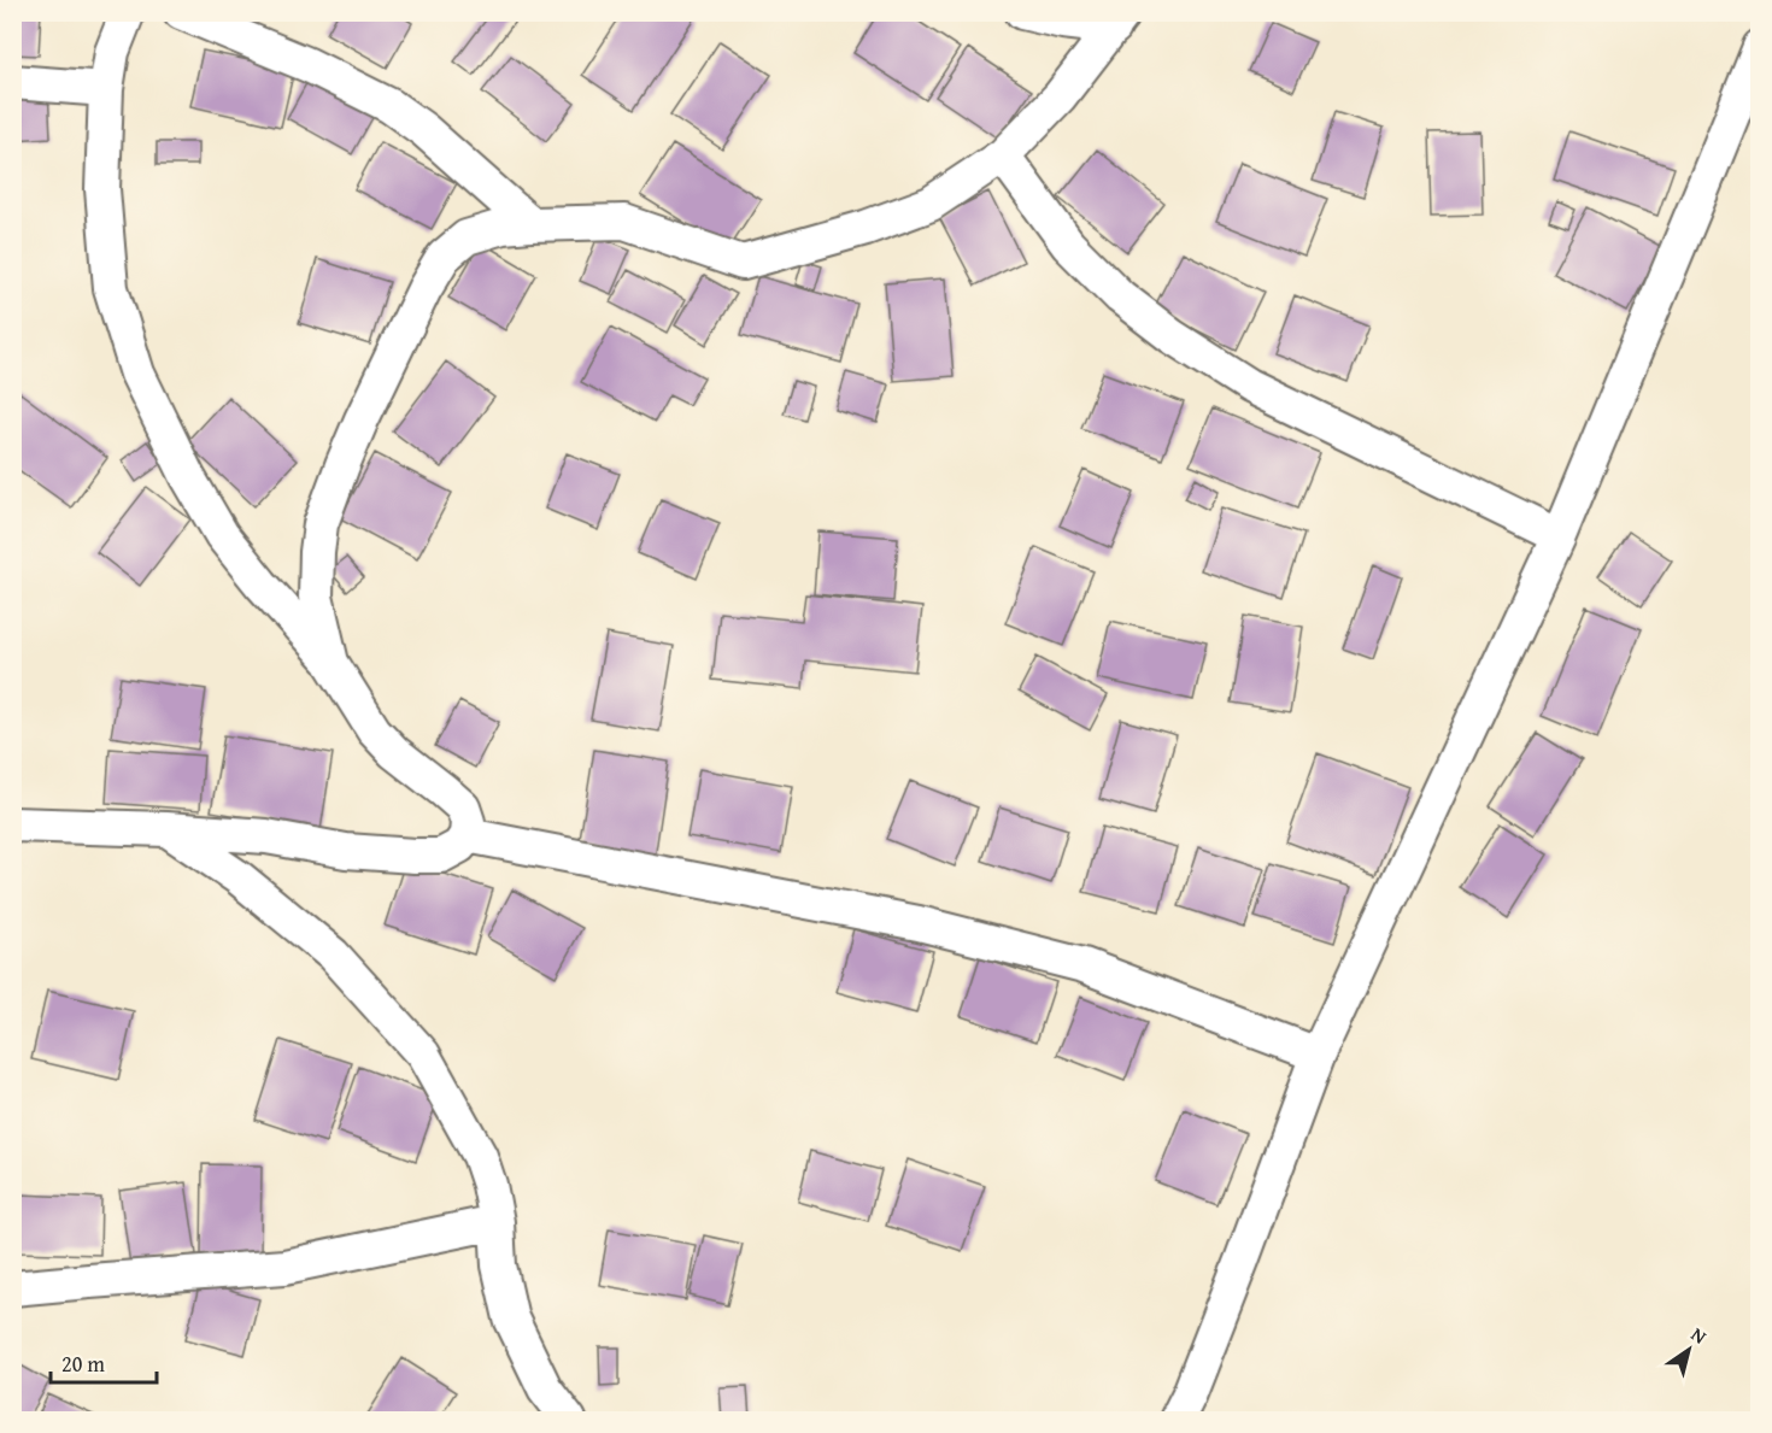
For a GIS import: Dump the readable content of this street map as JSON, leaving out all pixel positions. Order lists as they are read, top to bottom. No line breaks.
{"scale_bar":"20 m","north":"top right"}
